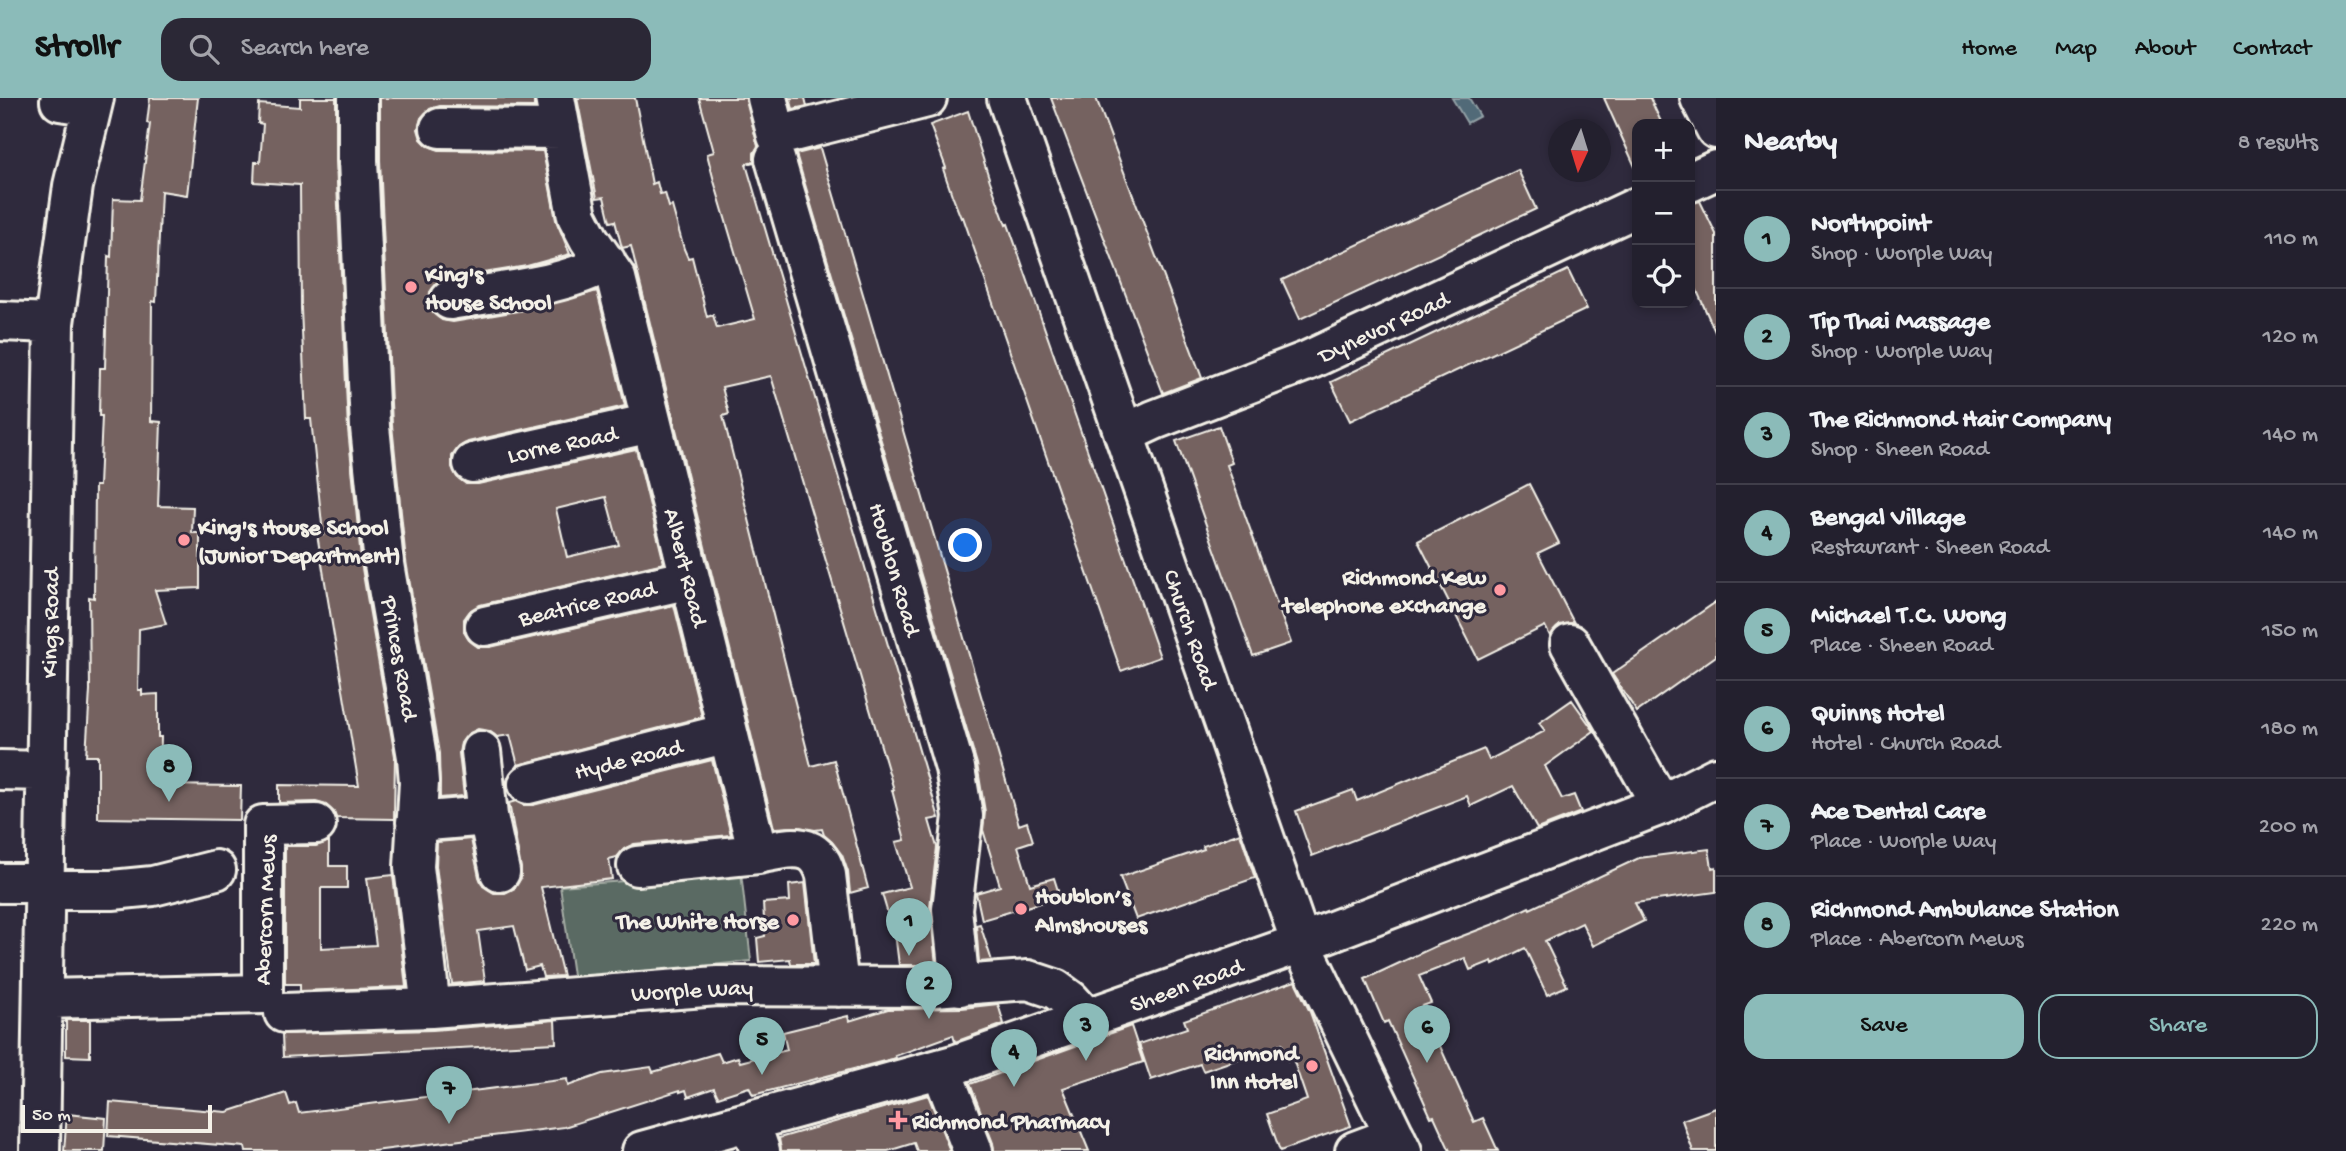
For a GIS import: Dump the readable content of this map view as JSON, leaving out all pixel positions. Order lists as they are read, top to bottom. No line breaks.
{"streets":{"street":["Dynevor Road","Lorne Road","Albert Road","Houblon Road","Beatrice Road","Kings Road","Church Road","Princes Road","Hyde Road","Abercorn Mews","Sheen Road","Worple Way"]},"crossings":[["Dynevor Road","Church Road"],["Lorne Road","Albert Road"],["Albert Road","Beatrice Road"],["Albert Road","Hyde Road"],["Houblon Road","Worple Way"],["Kings Road","Abercorn Mews"],["Church Road","Sheen Road"],["Princes Road","Worple Way"],["Sheen Road","Worple Way"]],"places":{"other":["King's House School","King's House School (Junior Department)","Richmond Kew telephone exchange","Houblon’s Almshouses","The White Horse","Richmond Inn Hotel"],"health":["Richmond Pharmacy"]},"scale_bar":"50 m","north":"bottom","page":{"header":"Strollr","search":"Search here","nav":["Home","Map","About","Contact"],"heading":["Nearby","8 results"],"map_buttons":["+","−"],"list":[{"mark":"1","name":"Northpoint","note":"Shop · Worple Way","value":"110 m"},{"mark":"2","name":"Tip Thai Massage","note":"Shop · Worple Way","value":"120 m"},{"mark":"3","name":"The Richmond Hair Company","note":"Shop · Sheen Road","value":"140 m"},{"mark":"4","name":"Bengal Village","note":"Restaurant · Sheen Road","value":"140 m"},{"mark":"5","name":"Michael T.C. Wong","note":"Place · Sheen Road","value":"150 m"},{"mark":"6","name":"Quinns Hotel","note":"Hotel · Church Road","value":"180 m"},{"mark":"7","name":"Ace Dental Care","note":"Place · Worple Way","value":"200 m"},{"mark":"8","name":"Richmond Ambulance Station","note":"Place · Abercorn Mews","value":"220 m"}],"pins":["8","1","2","3","6","5","4","7"],"buttons":["Save","Share"],"scale":"50 m"}}
